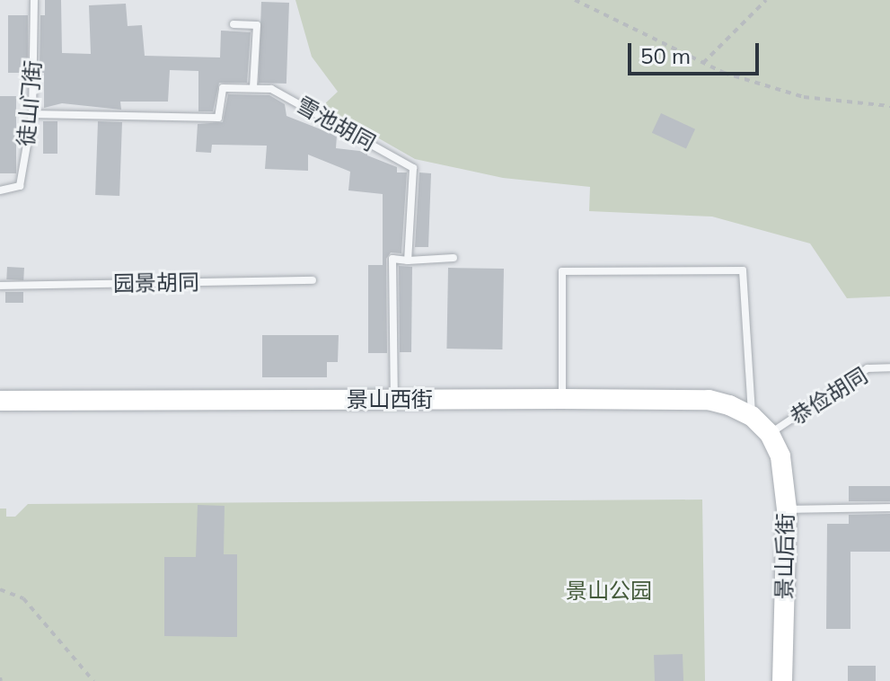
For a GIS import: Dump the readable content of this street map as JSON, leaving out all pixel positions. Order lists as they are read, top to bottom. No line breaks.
{"streets":{"street":["景山西街","景山后街"],"lane":["徒山门街","雪池胡同","园景胡同","恭俭胡同"]},"crossings":[["徒山门街","雪池胡同"],["恭俭胡同","景山西街"],["恭俭胡同","景山后街"],["景山西街","景山后街"]],"parks":["景山公园"],"scale_bar":"50 m"}
